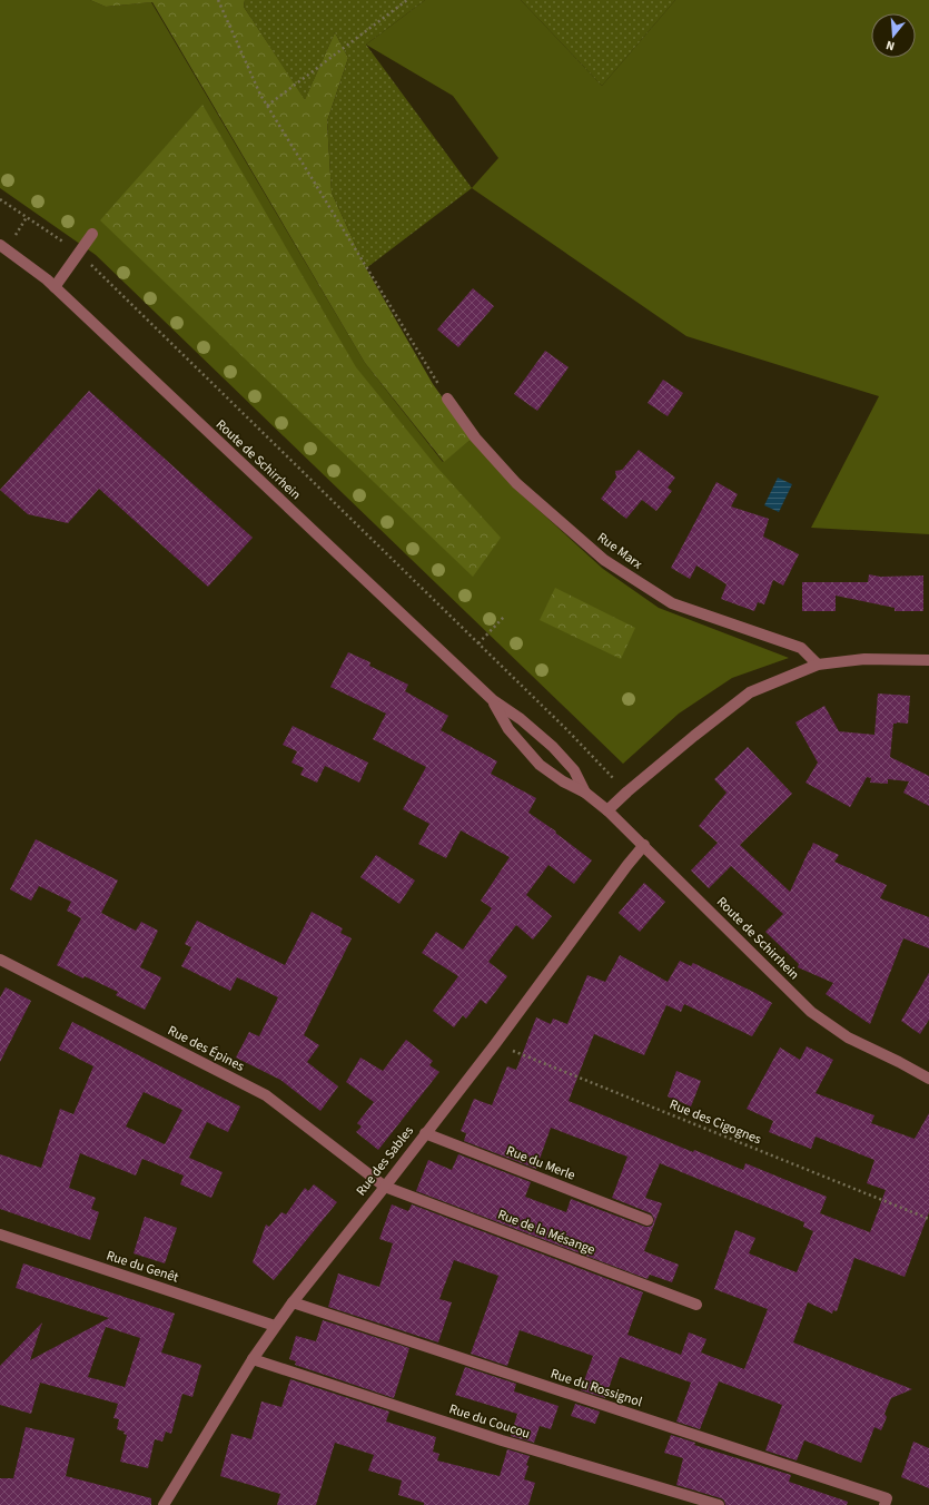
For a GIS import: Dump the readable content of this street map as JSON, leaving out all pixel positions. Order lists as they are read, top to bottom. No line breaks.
{"streets":{"street":["Route de Schirrhein","Rue Marx","Rue des Épines","Rue des Sables","Rue du Merle","Rue de la Mésange","Rue du Genêt","Rue du Rossignol","Rue du Coucou"],"path":["Rue des Cigognes"]},"crossings":[["Route de Schirrhein","Rue des Sables"],["Rue des Épines","Rue des Sables"],["Rue des Épines","Rue de la Mésange"],["Rue des Cigognes","Rue des Sables"],["Rue des Sables","Rue du Merle"],["Rue des Sables","Rue de la Mésange"],["Rue des Sables","Rue du Genêt"],["Rue des Sables","Rue du Rossignol"],["Rue des Sables","Rue du Coucou"]],"north":"bottom"}
